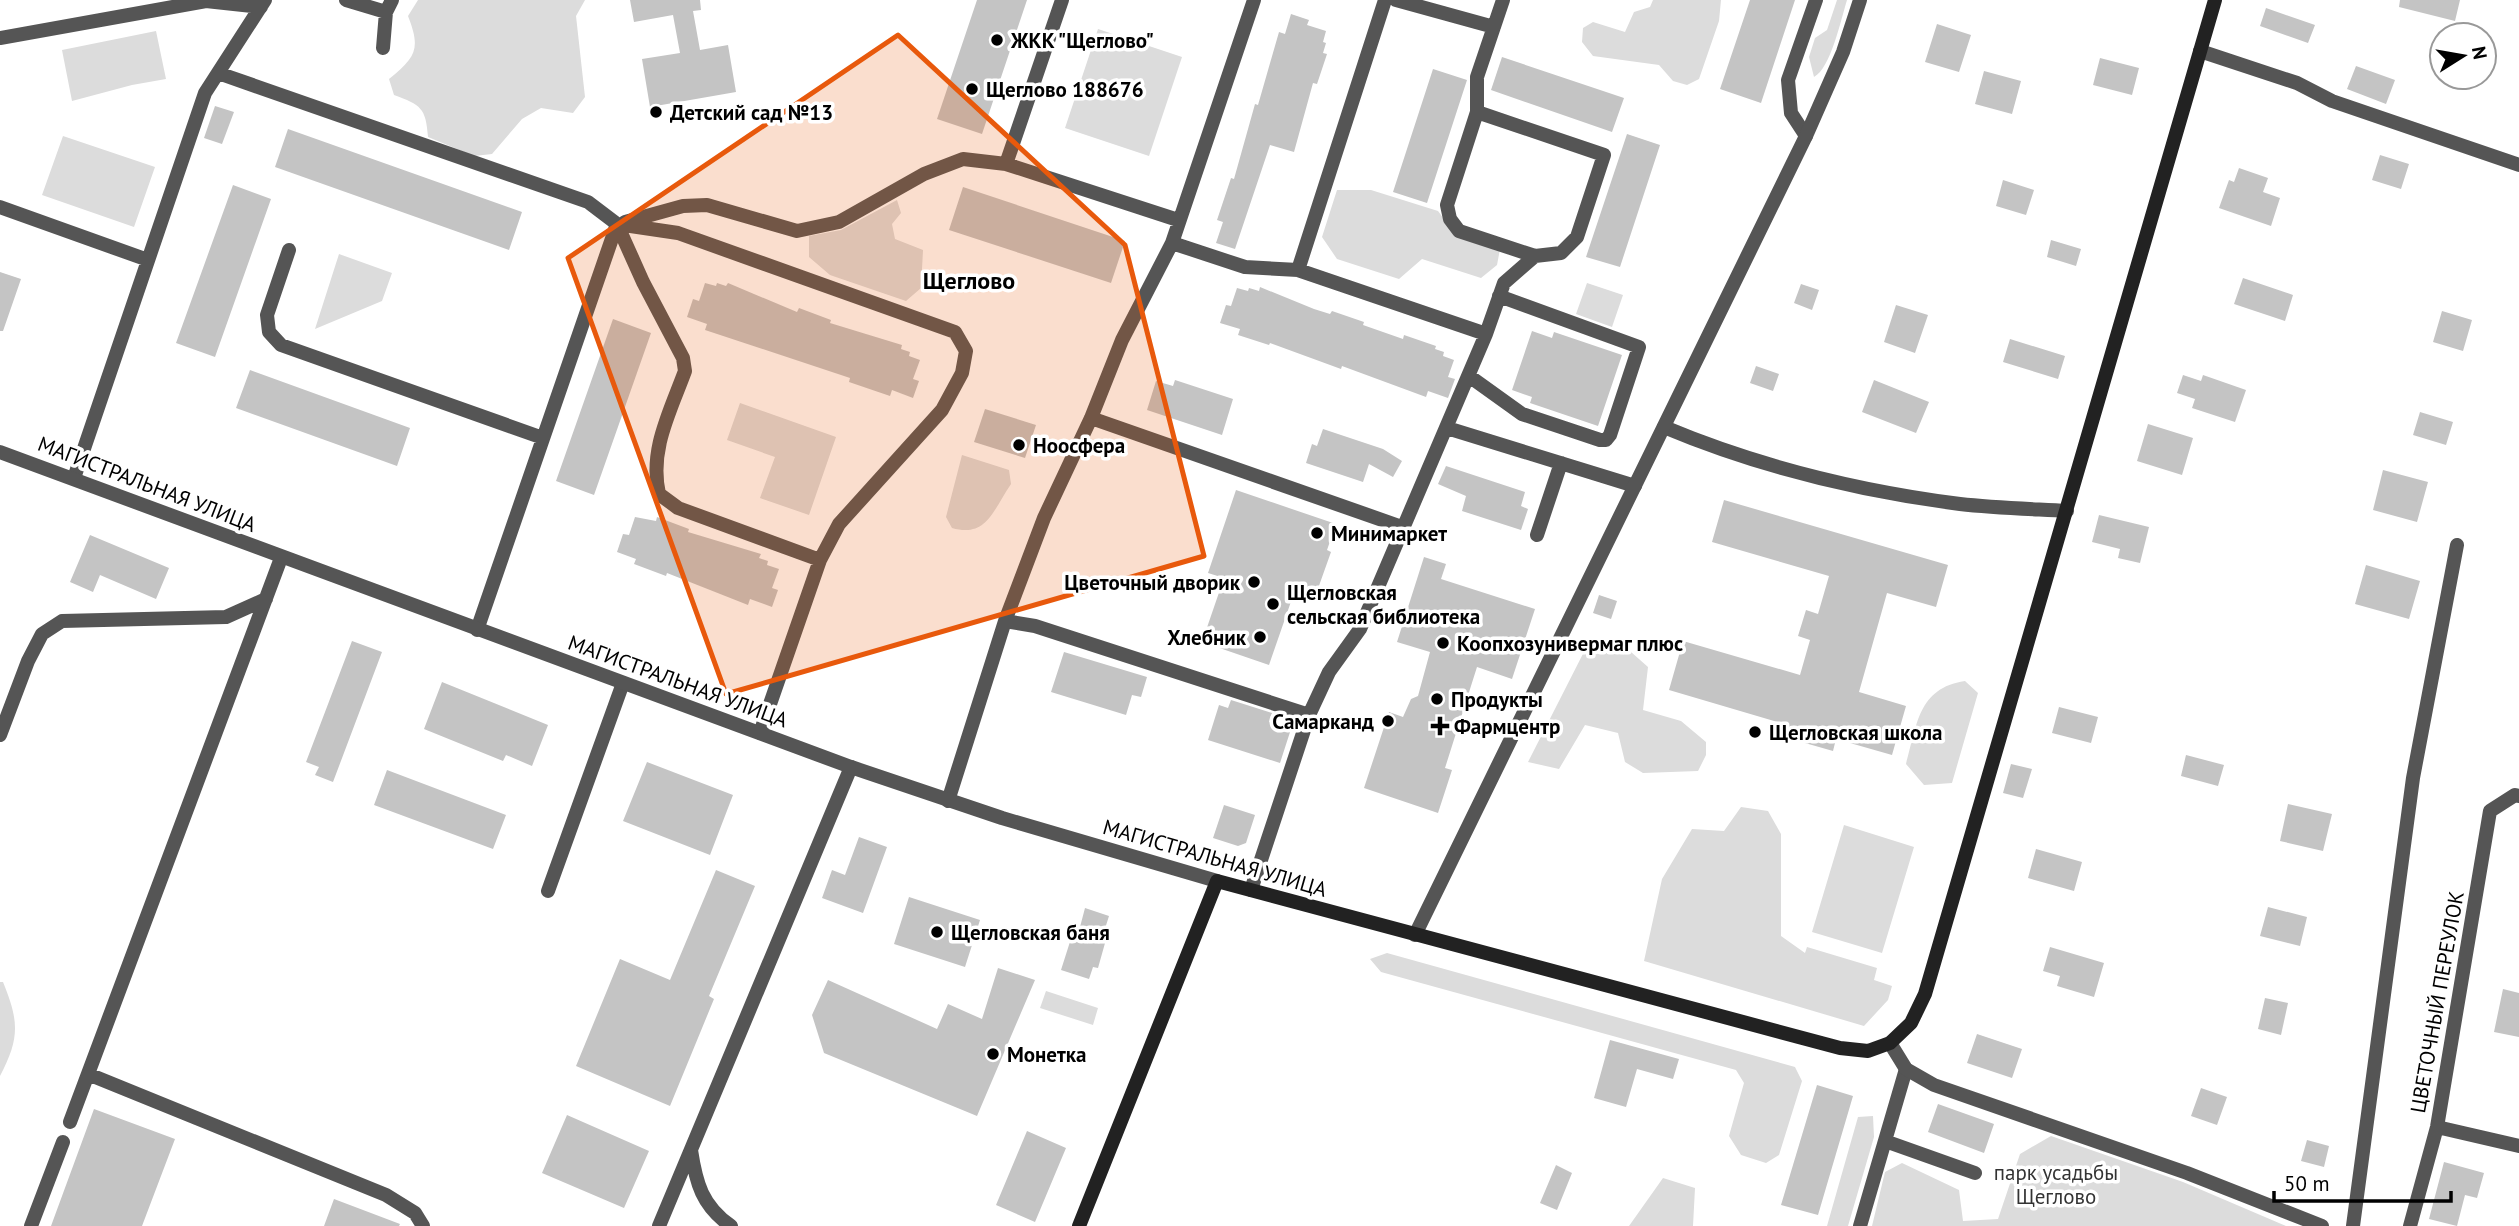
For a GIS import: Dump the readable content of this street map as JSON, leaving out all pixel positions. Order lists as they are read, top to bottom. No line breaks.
{"streets":{"main road":["МАГИСТРАЛЬНАЯ УЛИЦА"],"street":["ЦВЕТОЧНЫЙ ПЕРЕУЛОК"]},"districts":["Щеглово"],"parks":["парк усадьбы Щеглово"],"places":{"other":["ЖКК \"Щеглово\"","Щеглово 188676","Детский сад №13","Ноосфера","Минимаркет","Цветочный дворик","Щегловская сельская библиотека","Хлебник","Коопхозунивермаг плюс","Продукты","Самарканд","Щегловская школа","Щегловская баня","Монетка"],"health":["Фармцентр"]},"scale_bar":"50 m","north":"right"}
